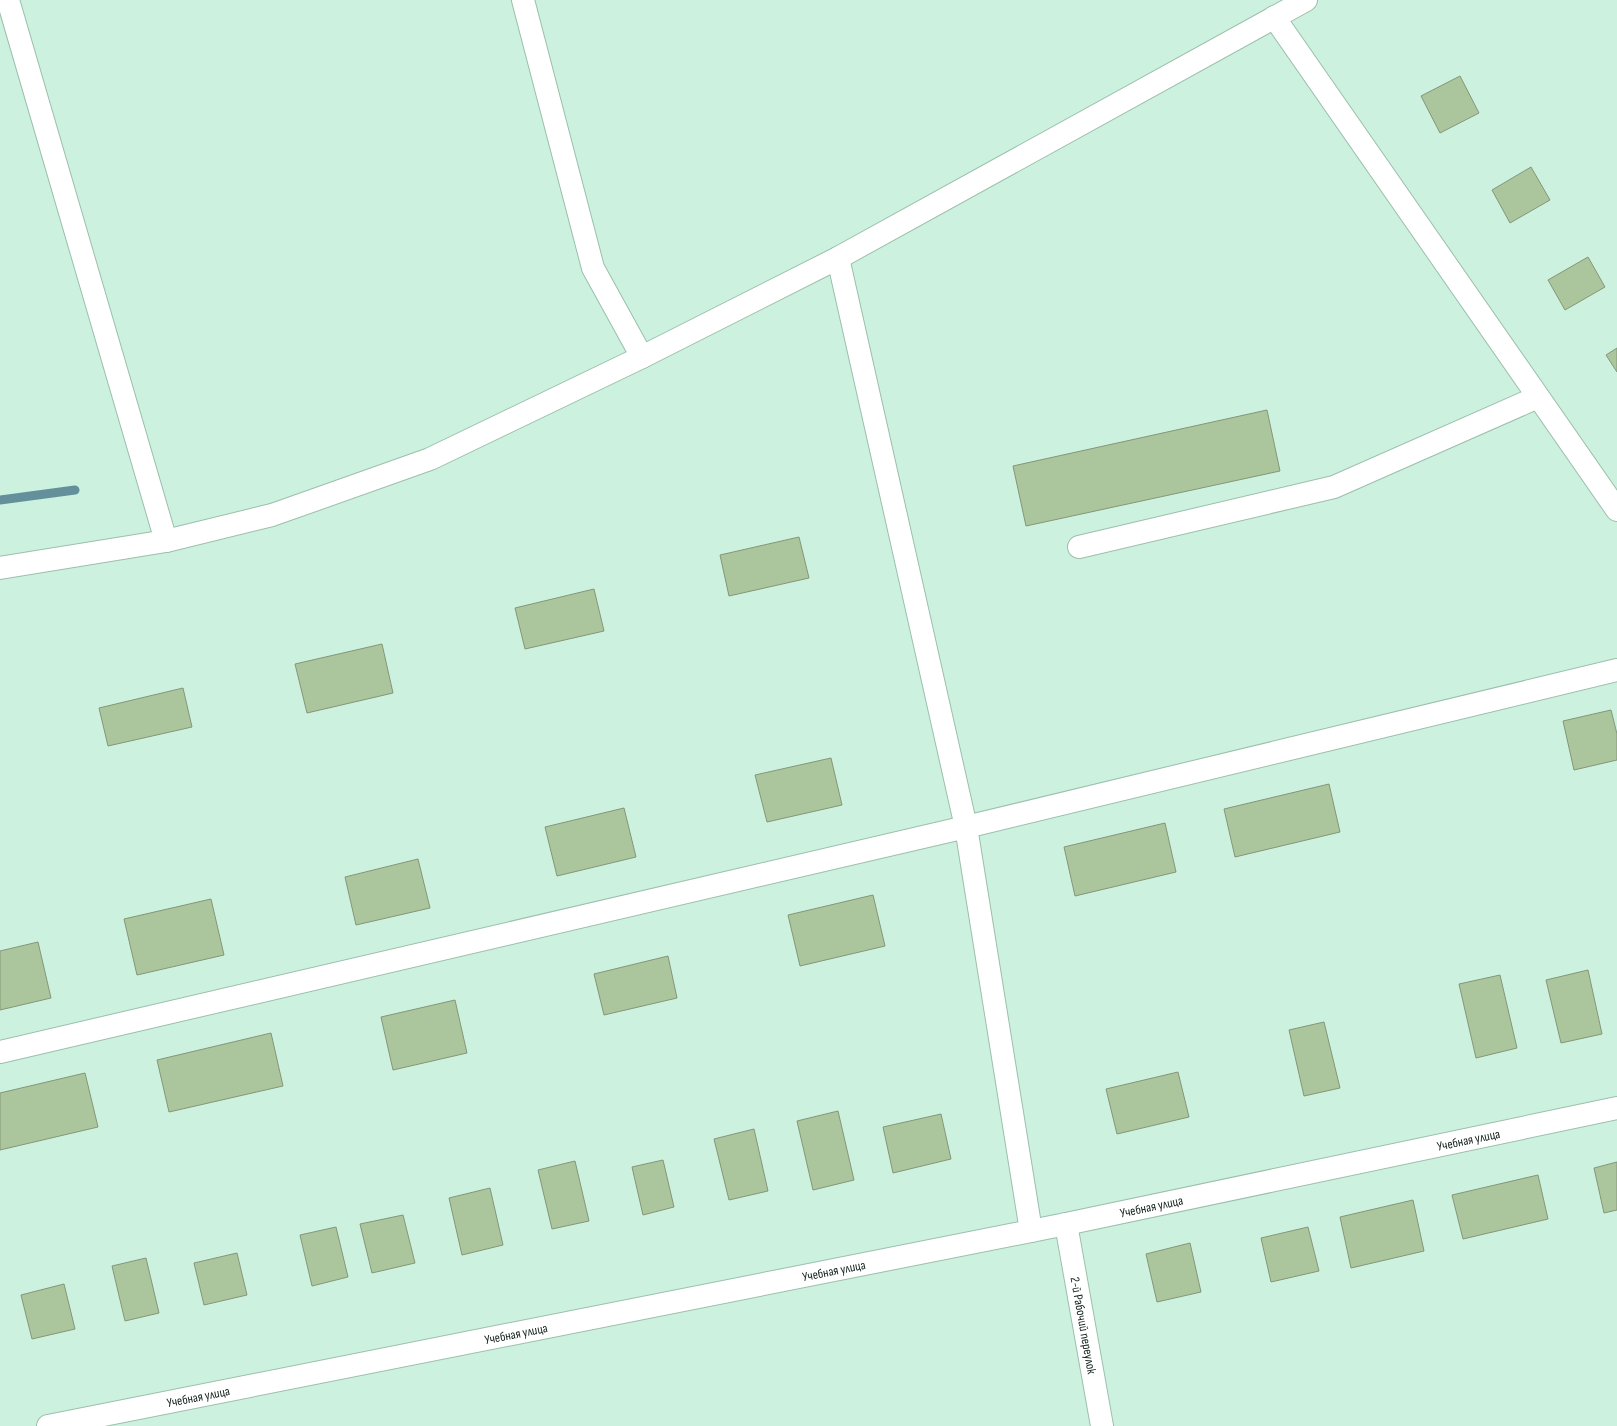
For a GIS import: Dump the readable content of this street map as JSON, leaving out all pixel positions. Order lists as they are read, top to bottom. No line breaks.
{"streets":{"street":["Учебная улица","2-й Рабочий переулок"]},"crossings":[["Учебная улица","2-й Рабочий переулок"]]}
